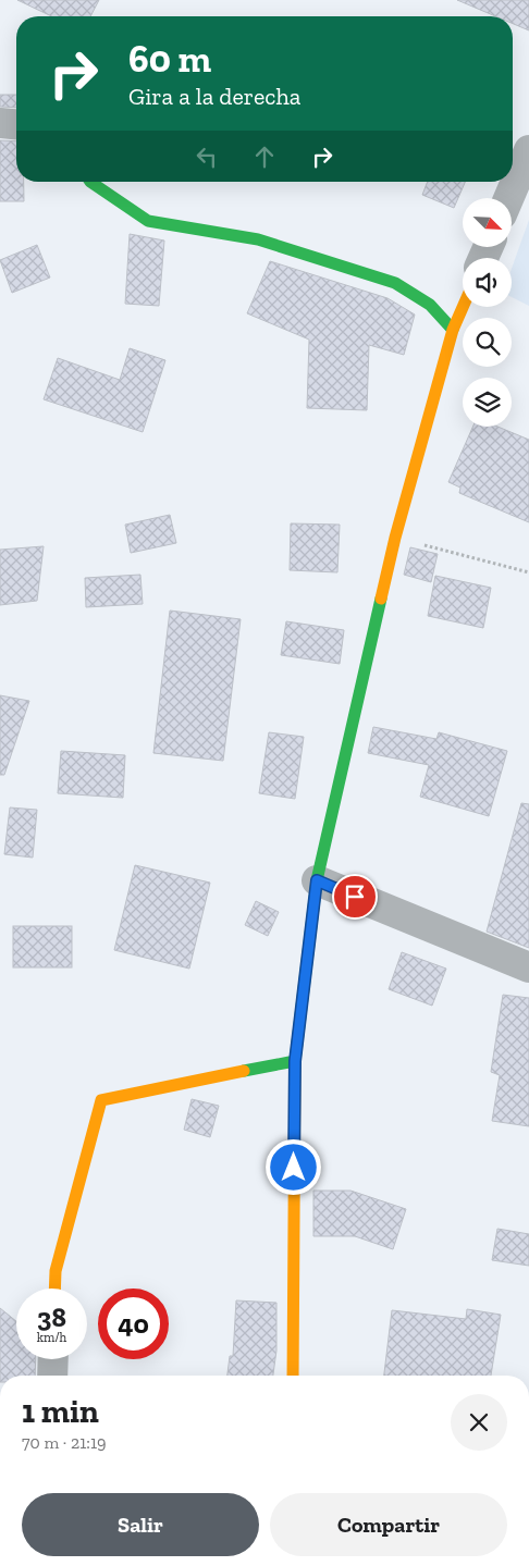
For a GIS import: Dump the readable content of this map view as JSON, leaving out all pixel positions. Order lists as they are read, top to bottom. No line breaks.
{"north":"bottom right","page":{"turn":["60 m","Gira a la derecha"],"speed":"38 km/h","limit":"40","heading":["1 min","70 m · 21:19"],"buttons":["Salir","Compartir"]}}
